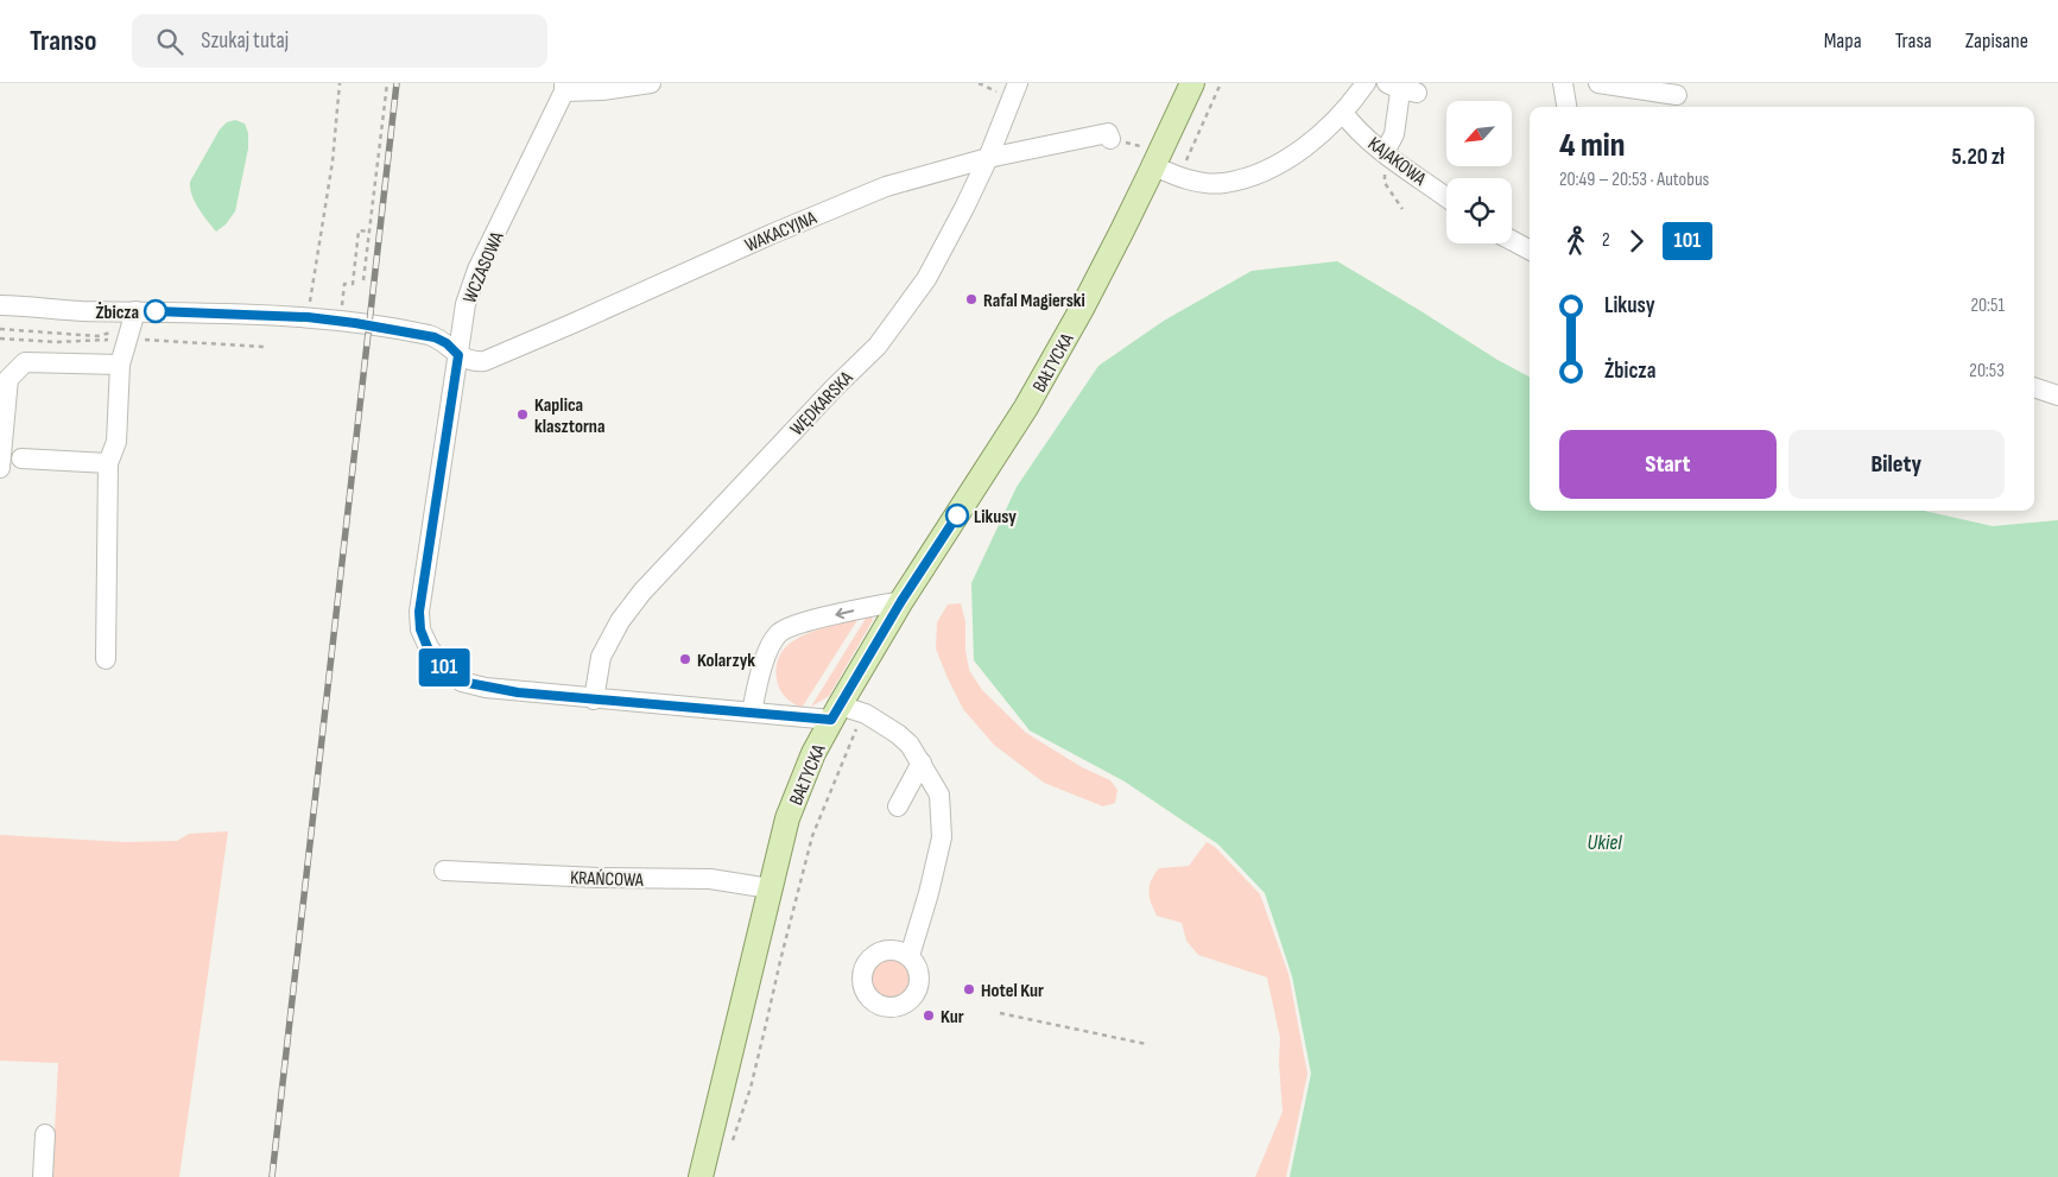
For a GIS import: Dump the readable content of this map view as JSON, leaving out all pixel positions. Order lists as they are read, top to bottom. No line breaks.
{"streets":{"main road":["BAŁTYCKA"],"street":["KAJAKOWA","WAKACYJNA","WCZASOWA","WĘDKARSKA","KRAŃCOWA"]},"crossings":[["WAKACYJNA","WCZASOWA"],["WAKACYJNA","WĘDKARSKA"],["WCZASOWA","BAŁTYCKA"],["WCZASOWA","WĘDKARSKA"],["BAŁTYCKA","KRAŃCOWA"]],"water":["Ukiel"],"places":["Rafal Magierski","Żbicza","Kaplica klasztorna","Likusy","Kolarzyk","Hotel Kur","Kur"],"lines":["bus line 101"],"north":"bottom left","page":{"header":"Transo","search":"Szukaj tutaj","nav":["Mapa","Trasa","Zapisane"],"on_map":"101","heading":["4 min","20:49 – 20:53 · Autobus","5.20 zł"],"legs":["2","101"],"list":[{"name":"Likusy","value":"20:51"},{"name":"Żbicza","value":"20:53"}],"buttons":["Start","Bilety"]}}
